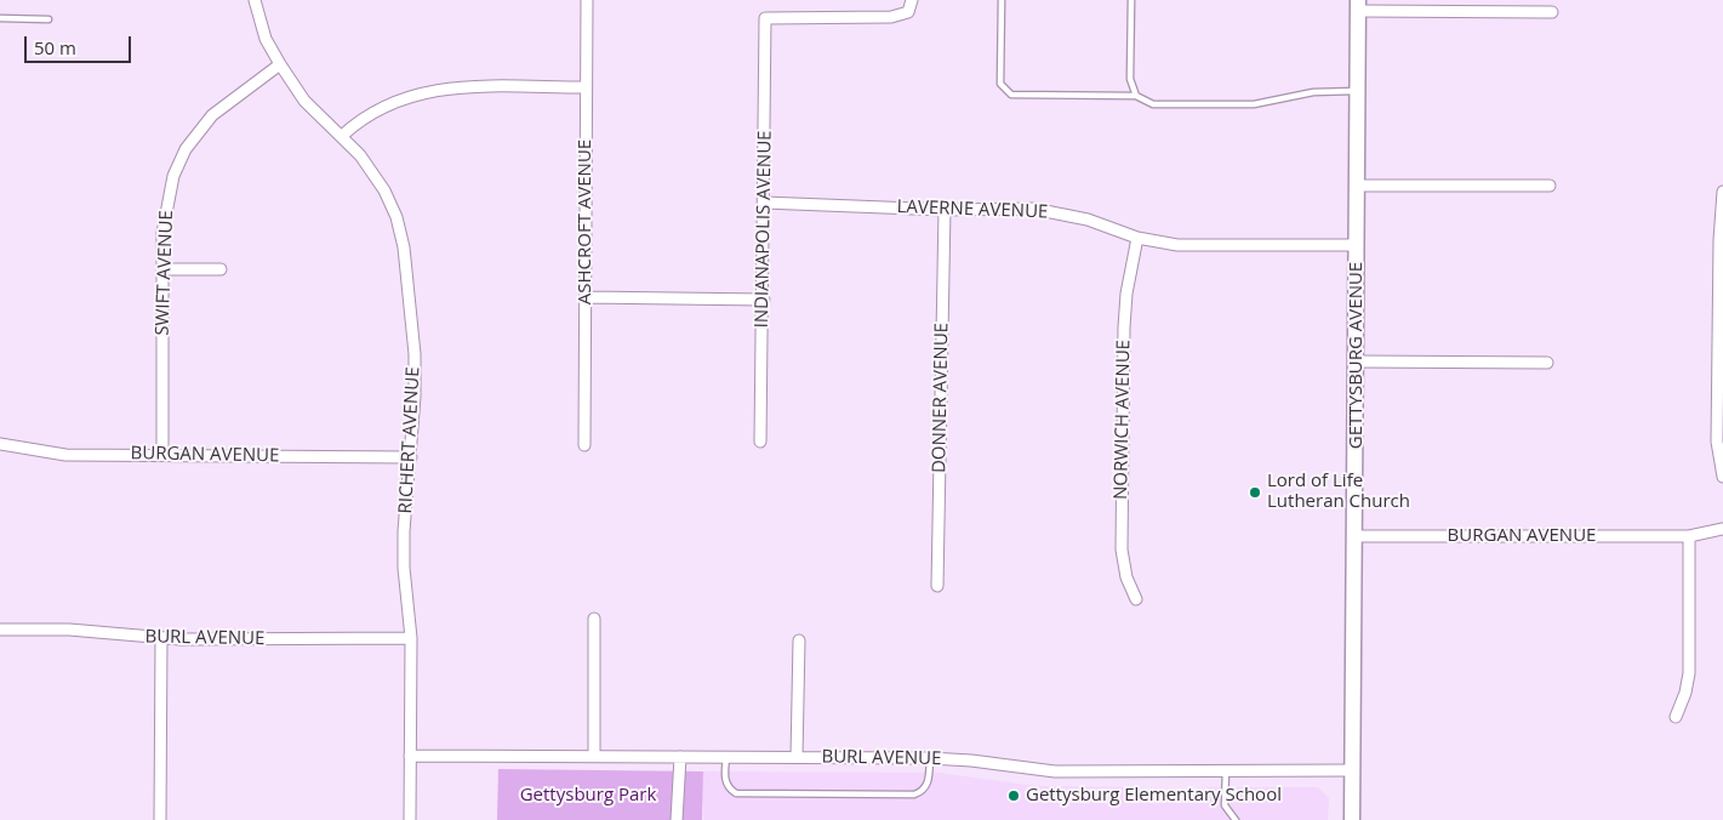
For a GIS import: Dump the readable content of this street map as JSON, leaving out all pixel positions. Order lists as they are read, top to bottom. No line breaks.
{"streets":{"street":["LAVERNE AVENUE","ASHCROFT AVENUE","INDIANAPOLIS AVENUE","SWIFT AVENUE","GETTYSBURG AVENUE","DONNER AVENUE","NORWICH AVENUE","RICHERT AVENUE","BURGAN AVENUE","BURL AVENUE"]},"crossings":[["LAVERNE AVENUE","INDIANAPOLIS AVENUE"],["LAVERNE AVENUE","GETTYSBURG AVENUE"],["LAVERNE AVENUE","DONNER AVENUE"],["LAVERNE AVENUE","NORWICH AVENUE"],["SWIFT AVENUE","RICHERT AVENUE"],["SWIFT AVENUE","BURGAN AVENUE"],["GETTYSBURG AVENUE","BURGAN AVENUE"],["GETTYSBURG AVENUE","BURL AVENUE"],["RICHERT AVENUE","BURGAN AVENUE"],["RICHERT AVENUE","BURL AVENUE"]],"parks":["Gettysburg Park"],"places":["Lord of Life Lutheran Church","Gettysburg Elementary School"],"scale_bar":"50 m"}
